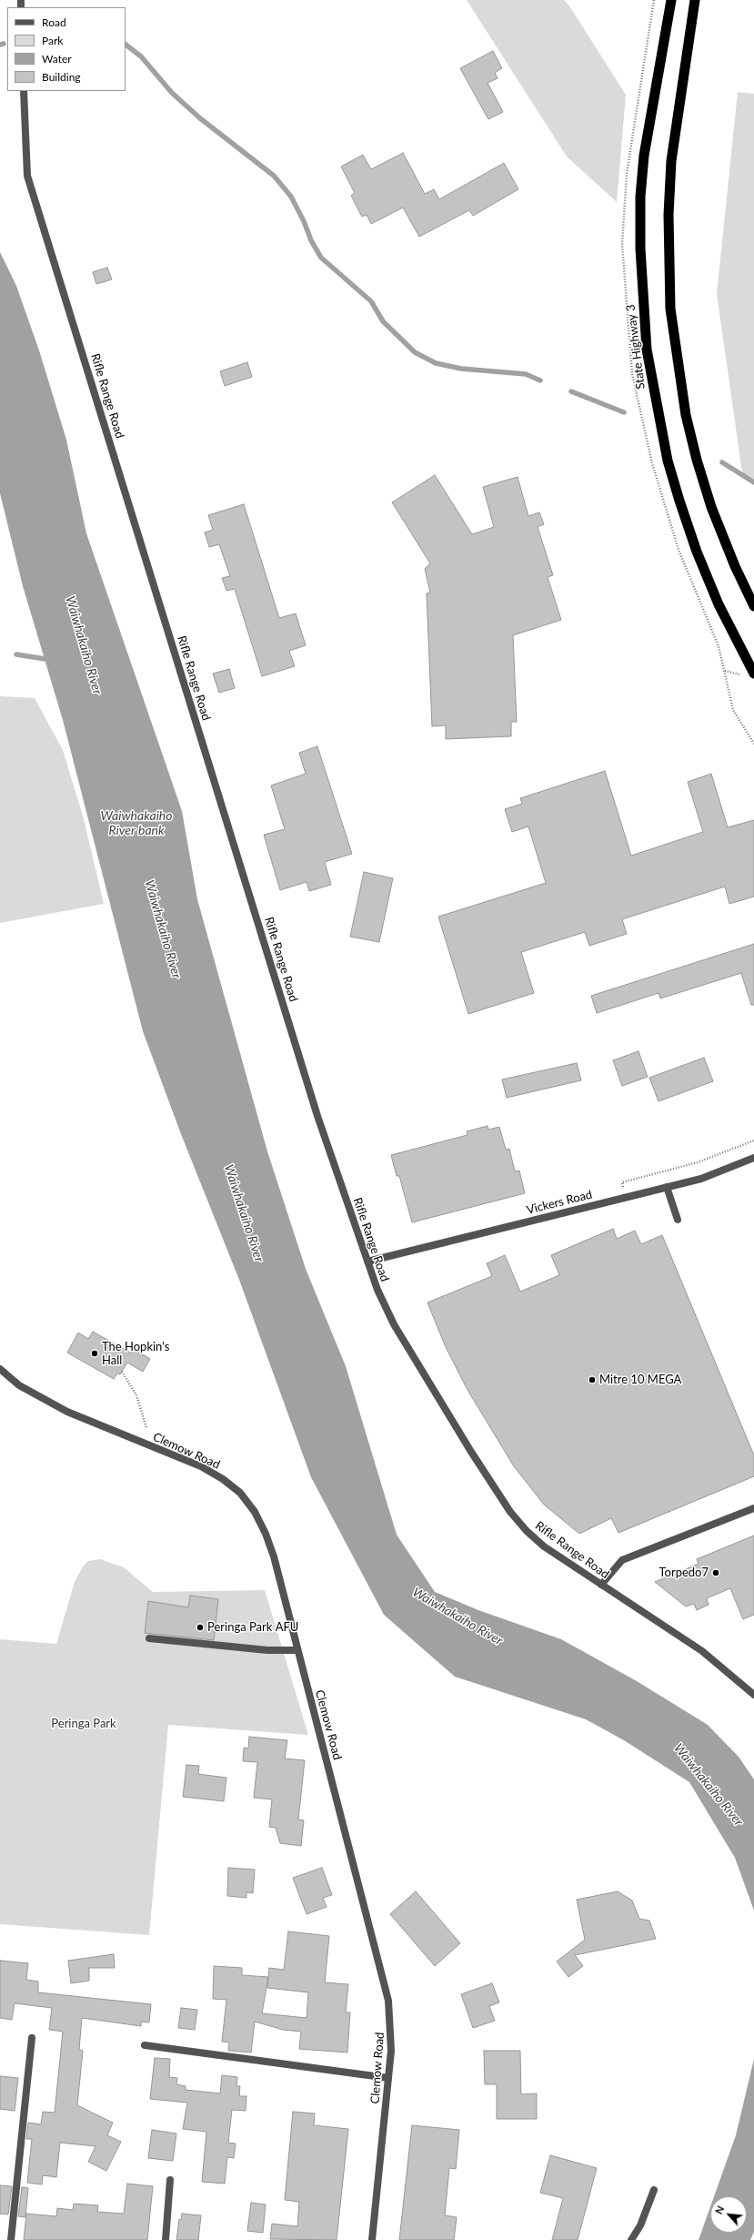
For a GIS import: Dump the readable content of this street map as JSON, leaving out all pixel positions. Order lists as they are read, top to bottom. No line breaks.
{"streets":{"highway":["State Highway 3"],"street":["Rifle Range Road","Vickers Road","Clemow Road"]},"crossings":[["Rifle Range Road","Vickers Road"]],"water":["Waiwhakaiho River","Waiwhakaiho River bank"],"parks":["Peringa Park"],"places":["The Hopkin's Hall","Mitre 10 MEGA","Torpedo7","Peringa Park AFU"],"legend":["Road","Park","Water","Building"],"north":"top left"}
